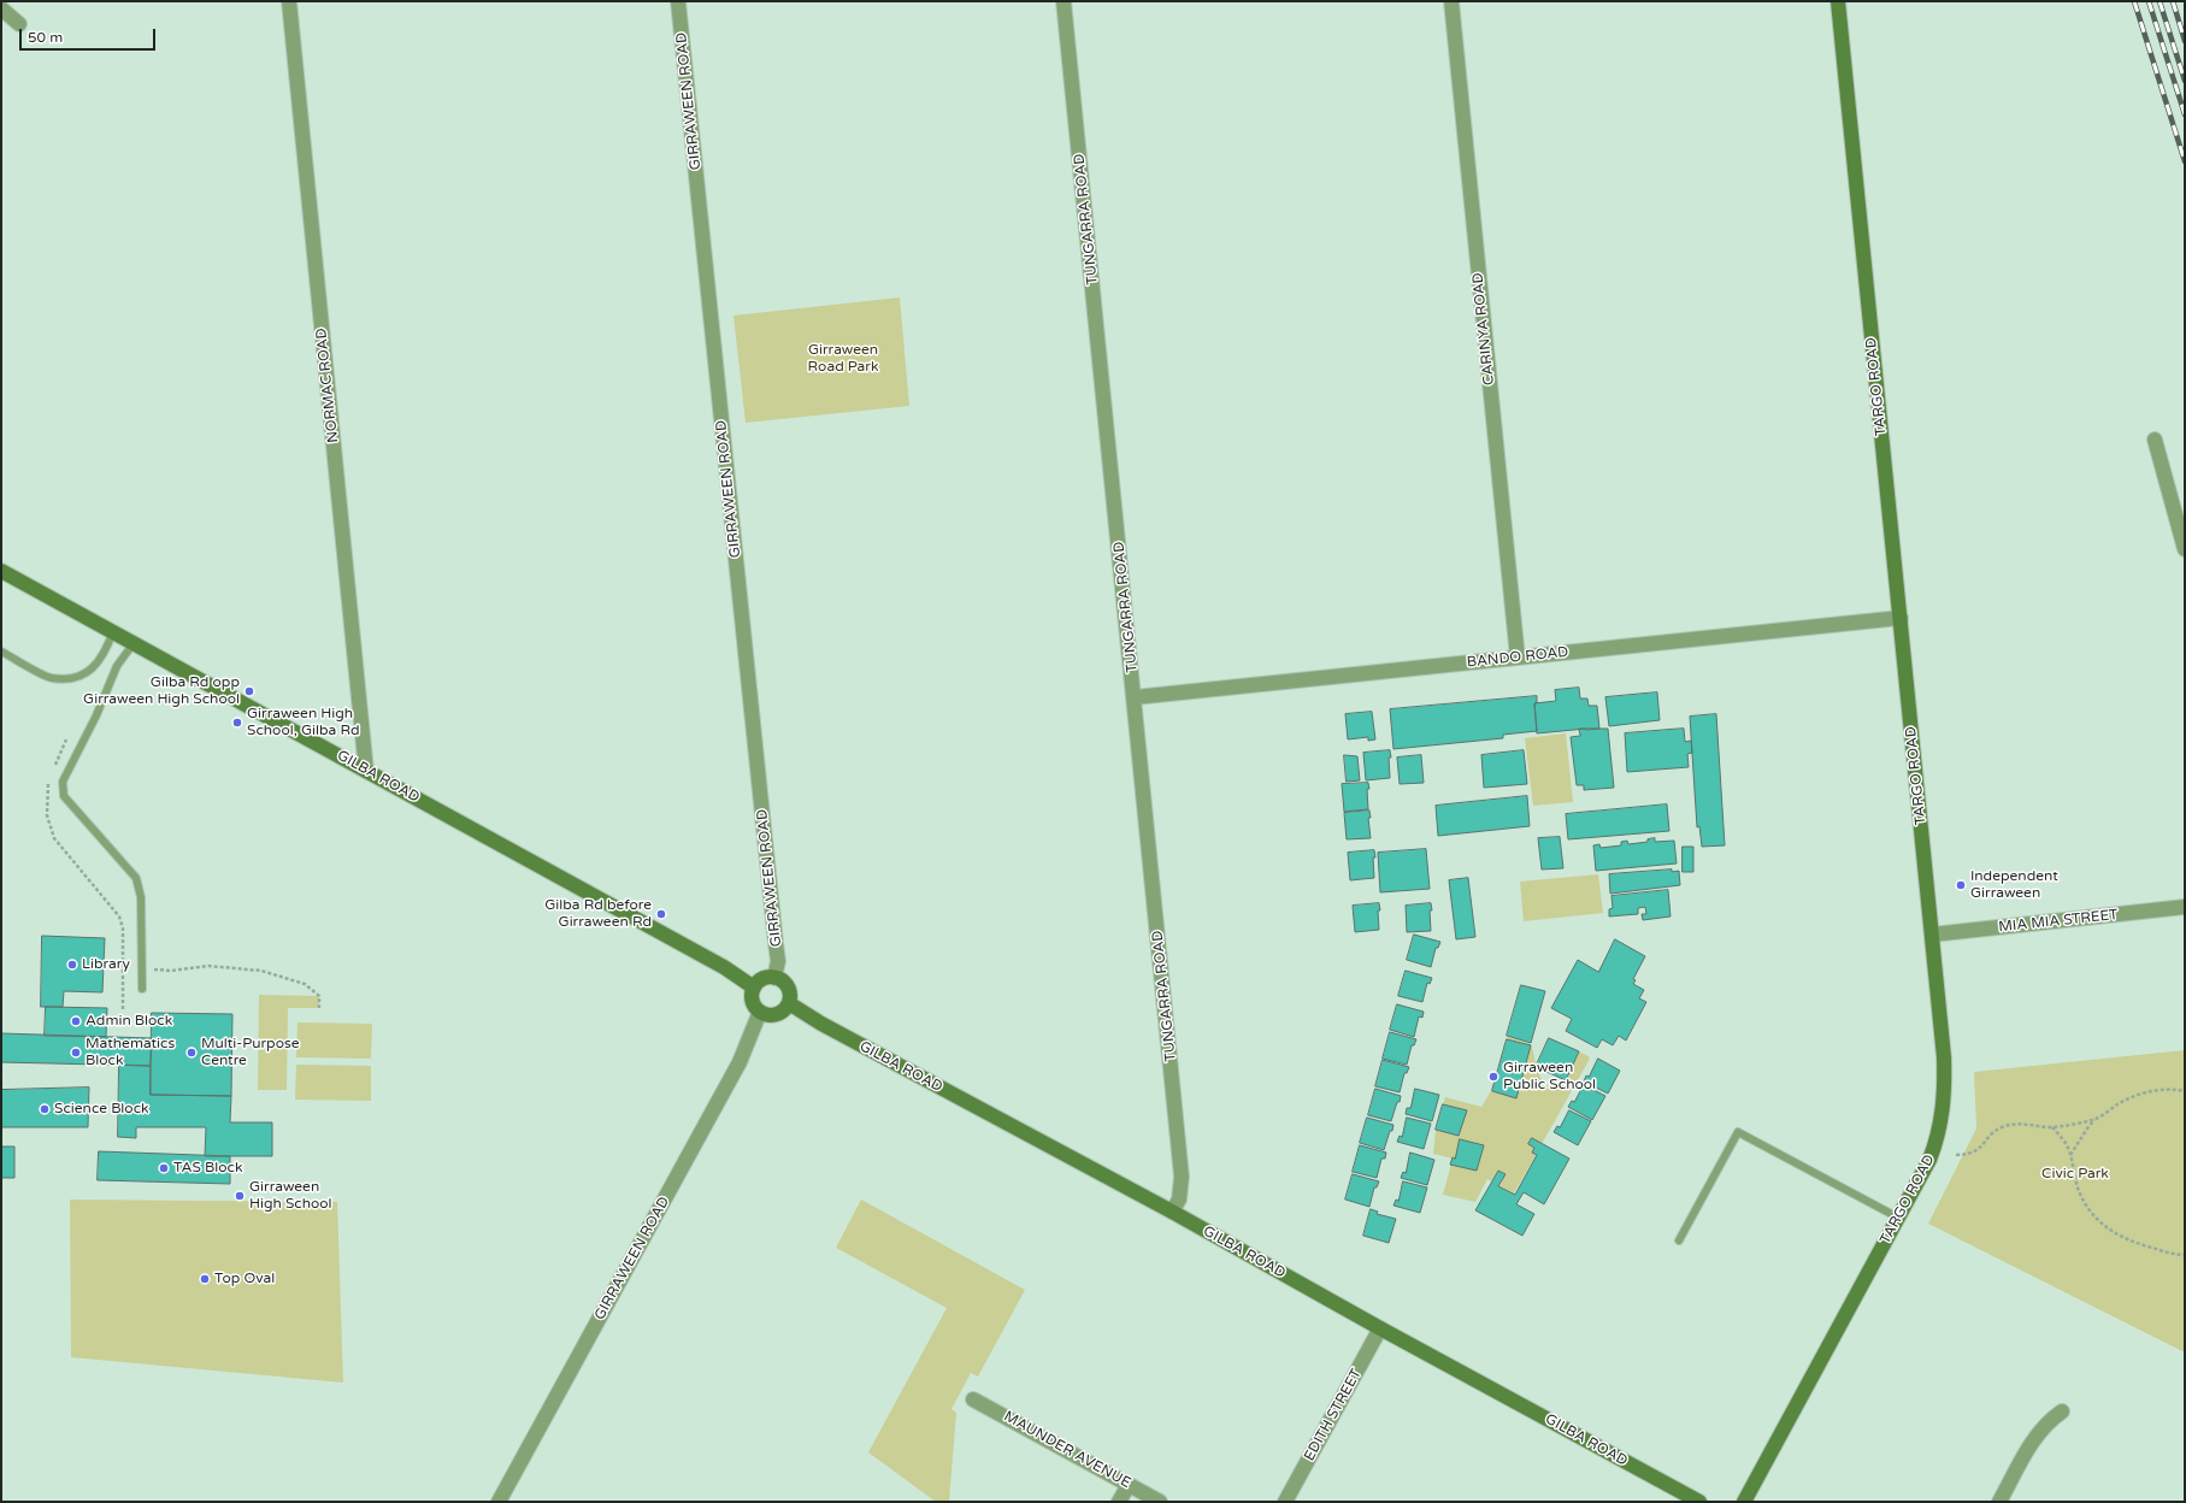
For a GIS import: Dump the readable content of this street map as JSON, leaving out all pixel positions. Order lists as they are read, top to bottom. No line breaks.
{"streets":{"street":["GIRRAWEEN ROAD","TUNGARRA ROAD","CARINYA ROAD","NORMAC ROAD","TARGO ROAD","BANDO ROAD","GILBA ROAD","MIA MIA STREET","EDITH STREET","MAUNDER AVENUE"]},"crossings":[["GIRRAWEEN ROAD","GILBA ROAD"],["TUNGARRA ROAD","BANDO ROAD"],["TUNGARRA ROAD","GILBA ROAD"],["CARINYA ROAD","BANDO ROAD"],["NORMAC ROAD","GILBA ROAD"],["TARGO ROAD","BANDO ROAD"],["TARGO ROAD","MIA MIA STREET"],["GILBA ROAD","EDITH STREET"]],"parks":["Girraween Road Park","Civic Park"],"places":["Gilba Rd opp Girraween High School","Girraween High School, Gilba Rd","Independent Girraween","Gilba Rd before Girraween Rd","Library","Admin Block","Mathematics Block","Multi-Purpose Centre","Girraween Public School","Science Block","TAS Block","Girraween High School","Top Oval"],"scale_bar":"50 m"}
